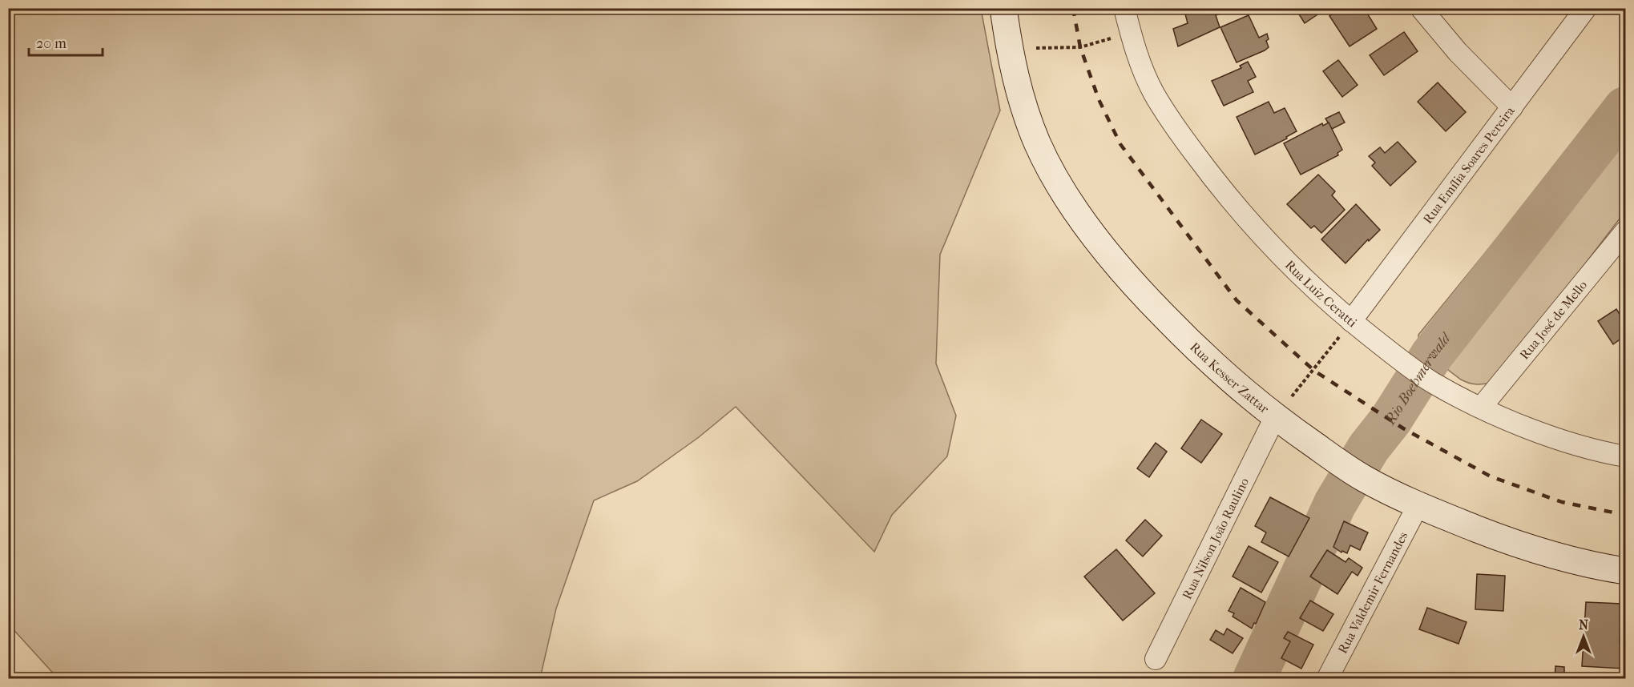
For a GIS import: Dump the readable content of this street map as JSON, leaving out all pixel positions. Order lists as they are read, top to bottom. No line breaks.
{"streets":{"street":["Rua Emília Soares Pereira","Rua Luiz Ceratti","Rua José de Mello","Rua Kesser Zattar","Rua Nilson João Raulino","Rua Valdemir Fernandes"]},"crossings":[["Rua Emília Soares Pereira","Rua Luiz Ceratti"],["Rua Luiz Ceratti","Rua José de Mello"],["Rua Kesser Zattar","Rua Nilson João Raulino"],["Rua Kesser Zattar","Rua Valdemir Fernandes"]],"water":["Rio Boehmerwald"],"scale_bar":"20 m","north":"top"}
